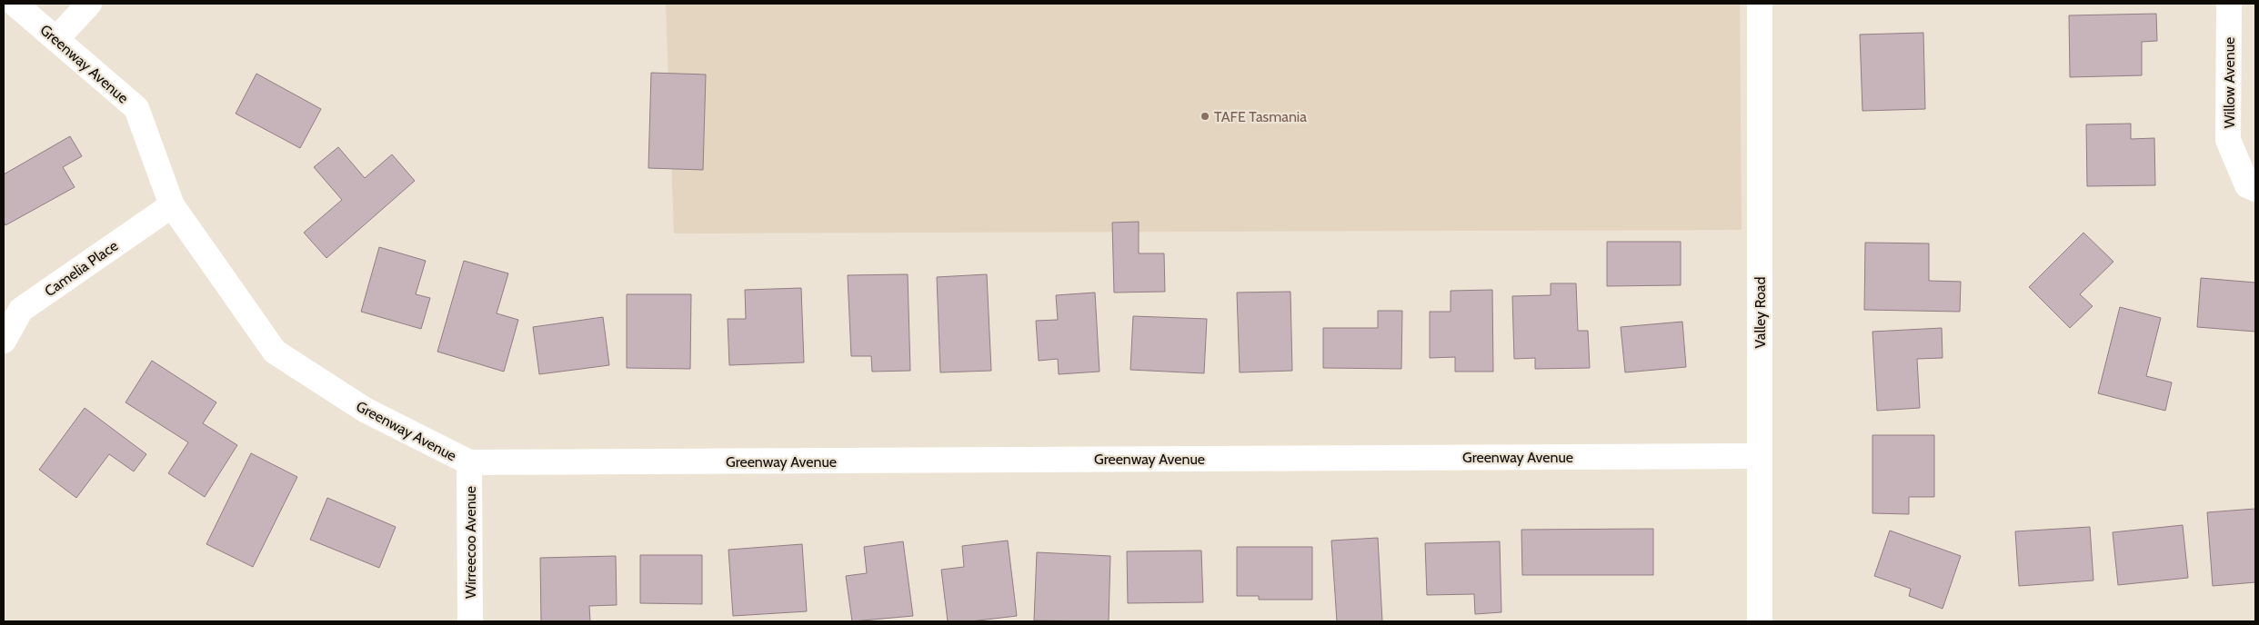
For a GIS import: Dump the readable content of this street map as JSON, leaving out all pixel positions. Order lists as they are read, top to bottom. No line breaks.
{"streets":{"street":["Greenway Avenue","Willow Avenue","Camelia Place","Valley Road","Wirreecoo Avenue"]},"crossings":[["Greenway Avenue","Camelia Place"],["Greenway Avenue","Valley Road"],["Greenway Avenue","Wirreecoo Avenue"]],"places":["TAFE Tasmania"]}
